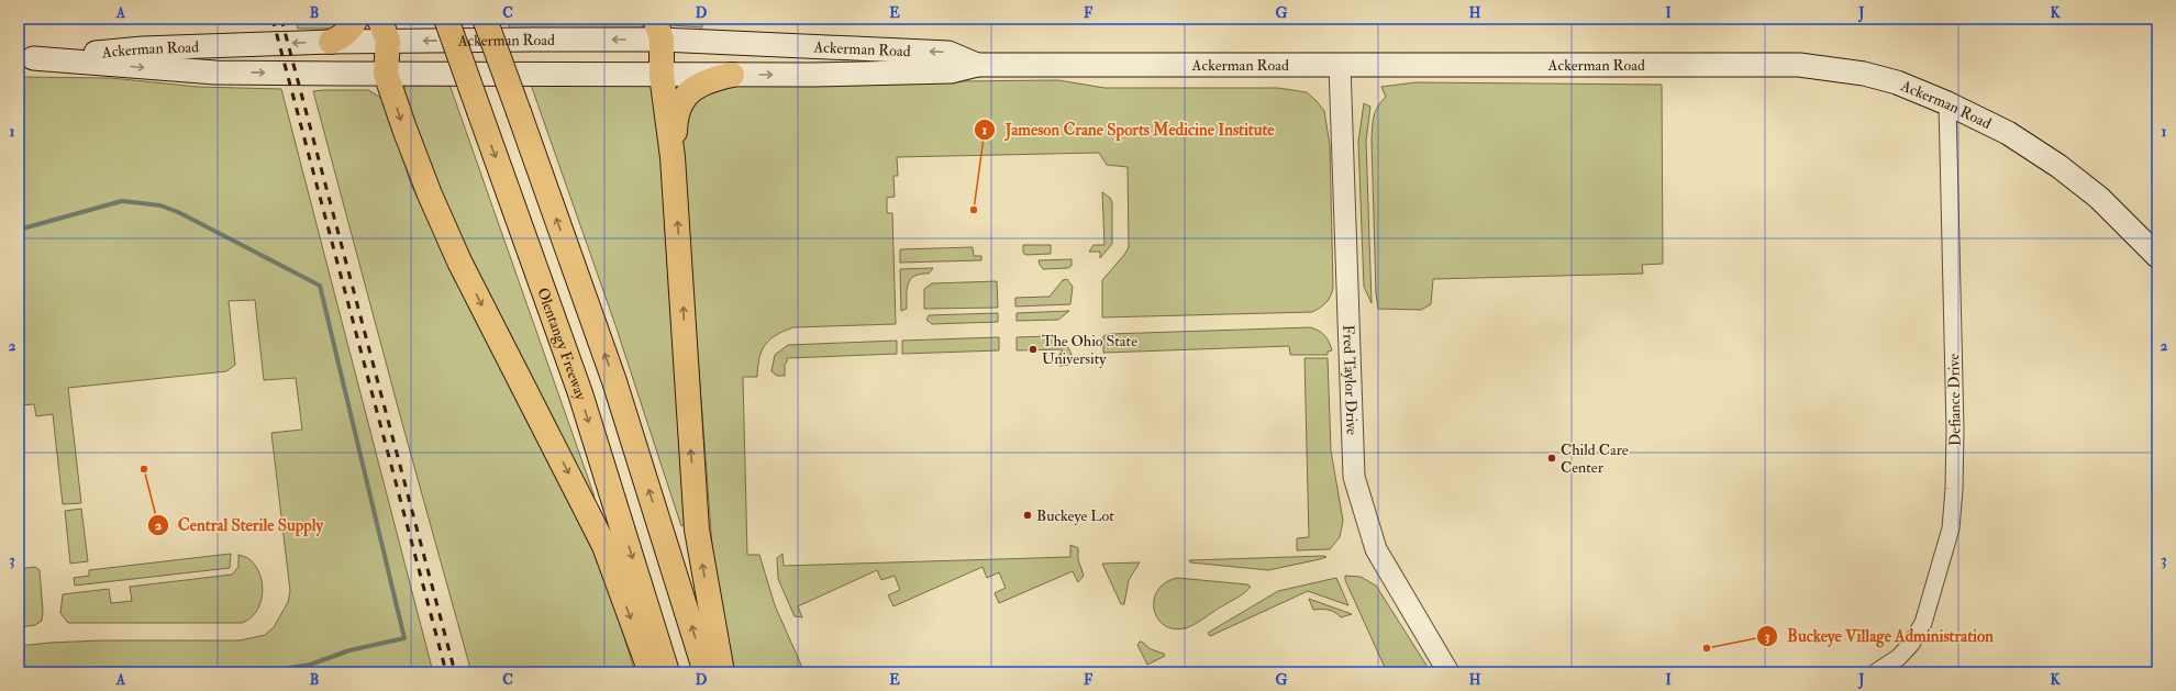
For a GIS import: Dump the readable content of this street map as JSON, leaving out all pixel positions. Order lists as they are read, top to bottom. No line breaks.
{"streets":{"highway":["Olentangy Freeway"],"main road":["Ackerman Road"],"street":["Fred Taylor Drive","Defiance Drive"]},"crossings":[["Ackerman Road","Fred Taylor Drive"],["Ackerman Road","Defiance Drive"]],"places":["Jameson Crane Sports Medicine Institute","The Ohio State University","Child Care Center","Central Sterile Supply","Buckeye Lot","Buckeye Village Administration"],"grid":{"columns":["A","B","C","D","E","F","G","H","I","J","K"],"rows":["1","2","3"]}}
